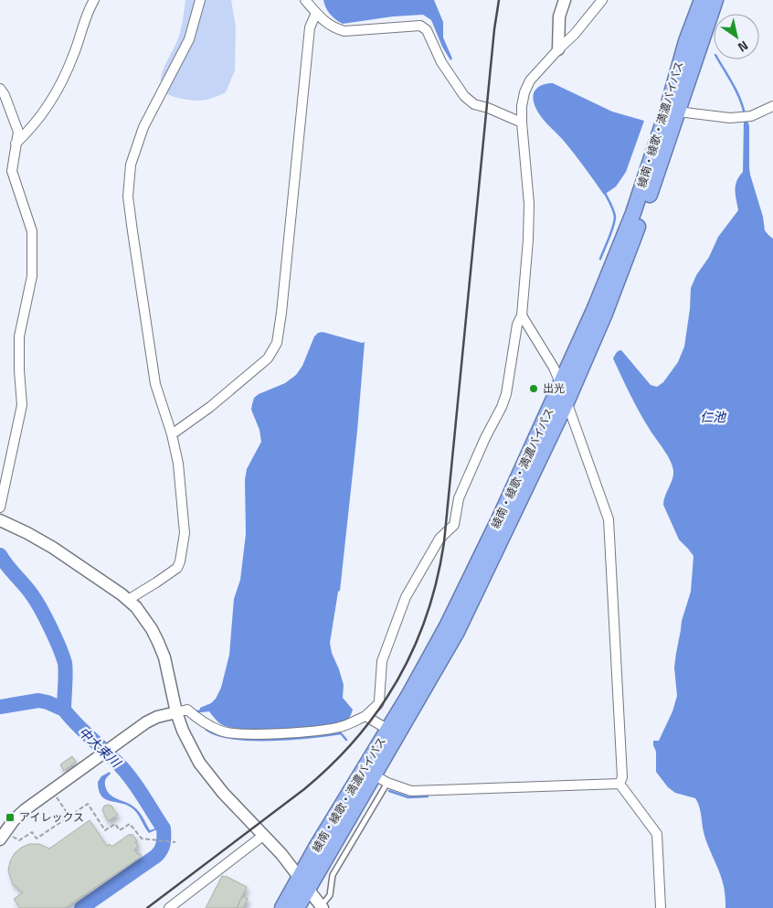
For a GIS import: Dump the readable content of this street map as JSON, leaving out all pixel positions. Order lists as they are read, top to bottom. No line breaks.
{"streets":{"highway":["綾南・綾歌・満濃バイパス"]},"water":["仁池","中大束川"],"places":{"other":["出光"],"transit":["アイレックス"]},"north":"bottom right"}
